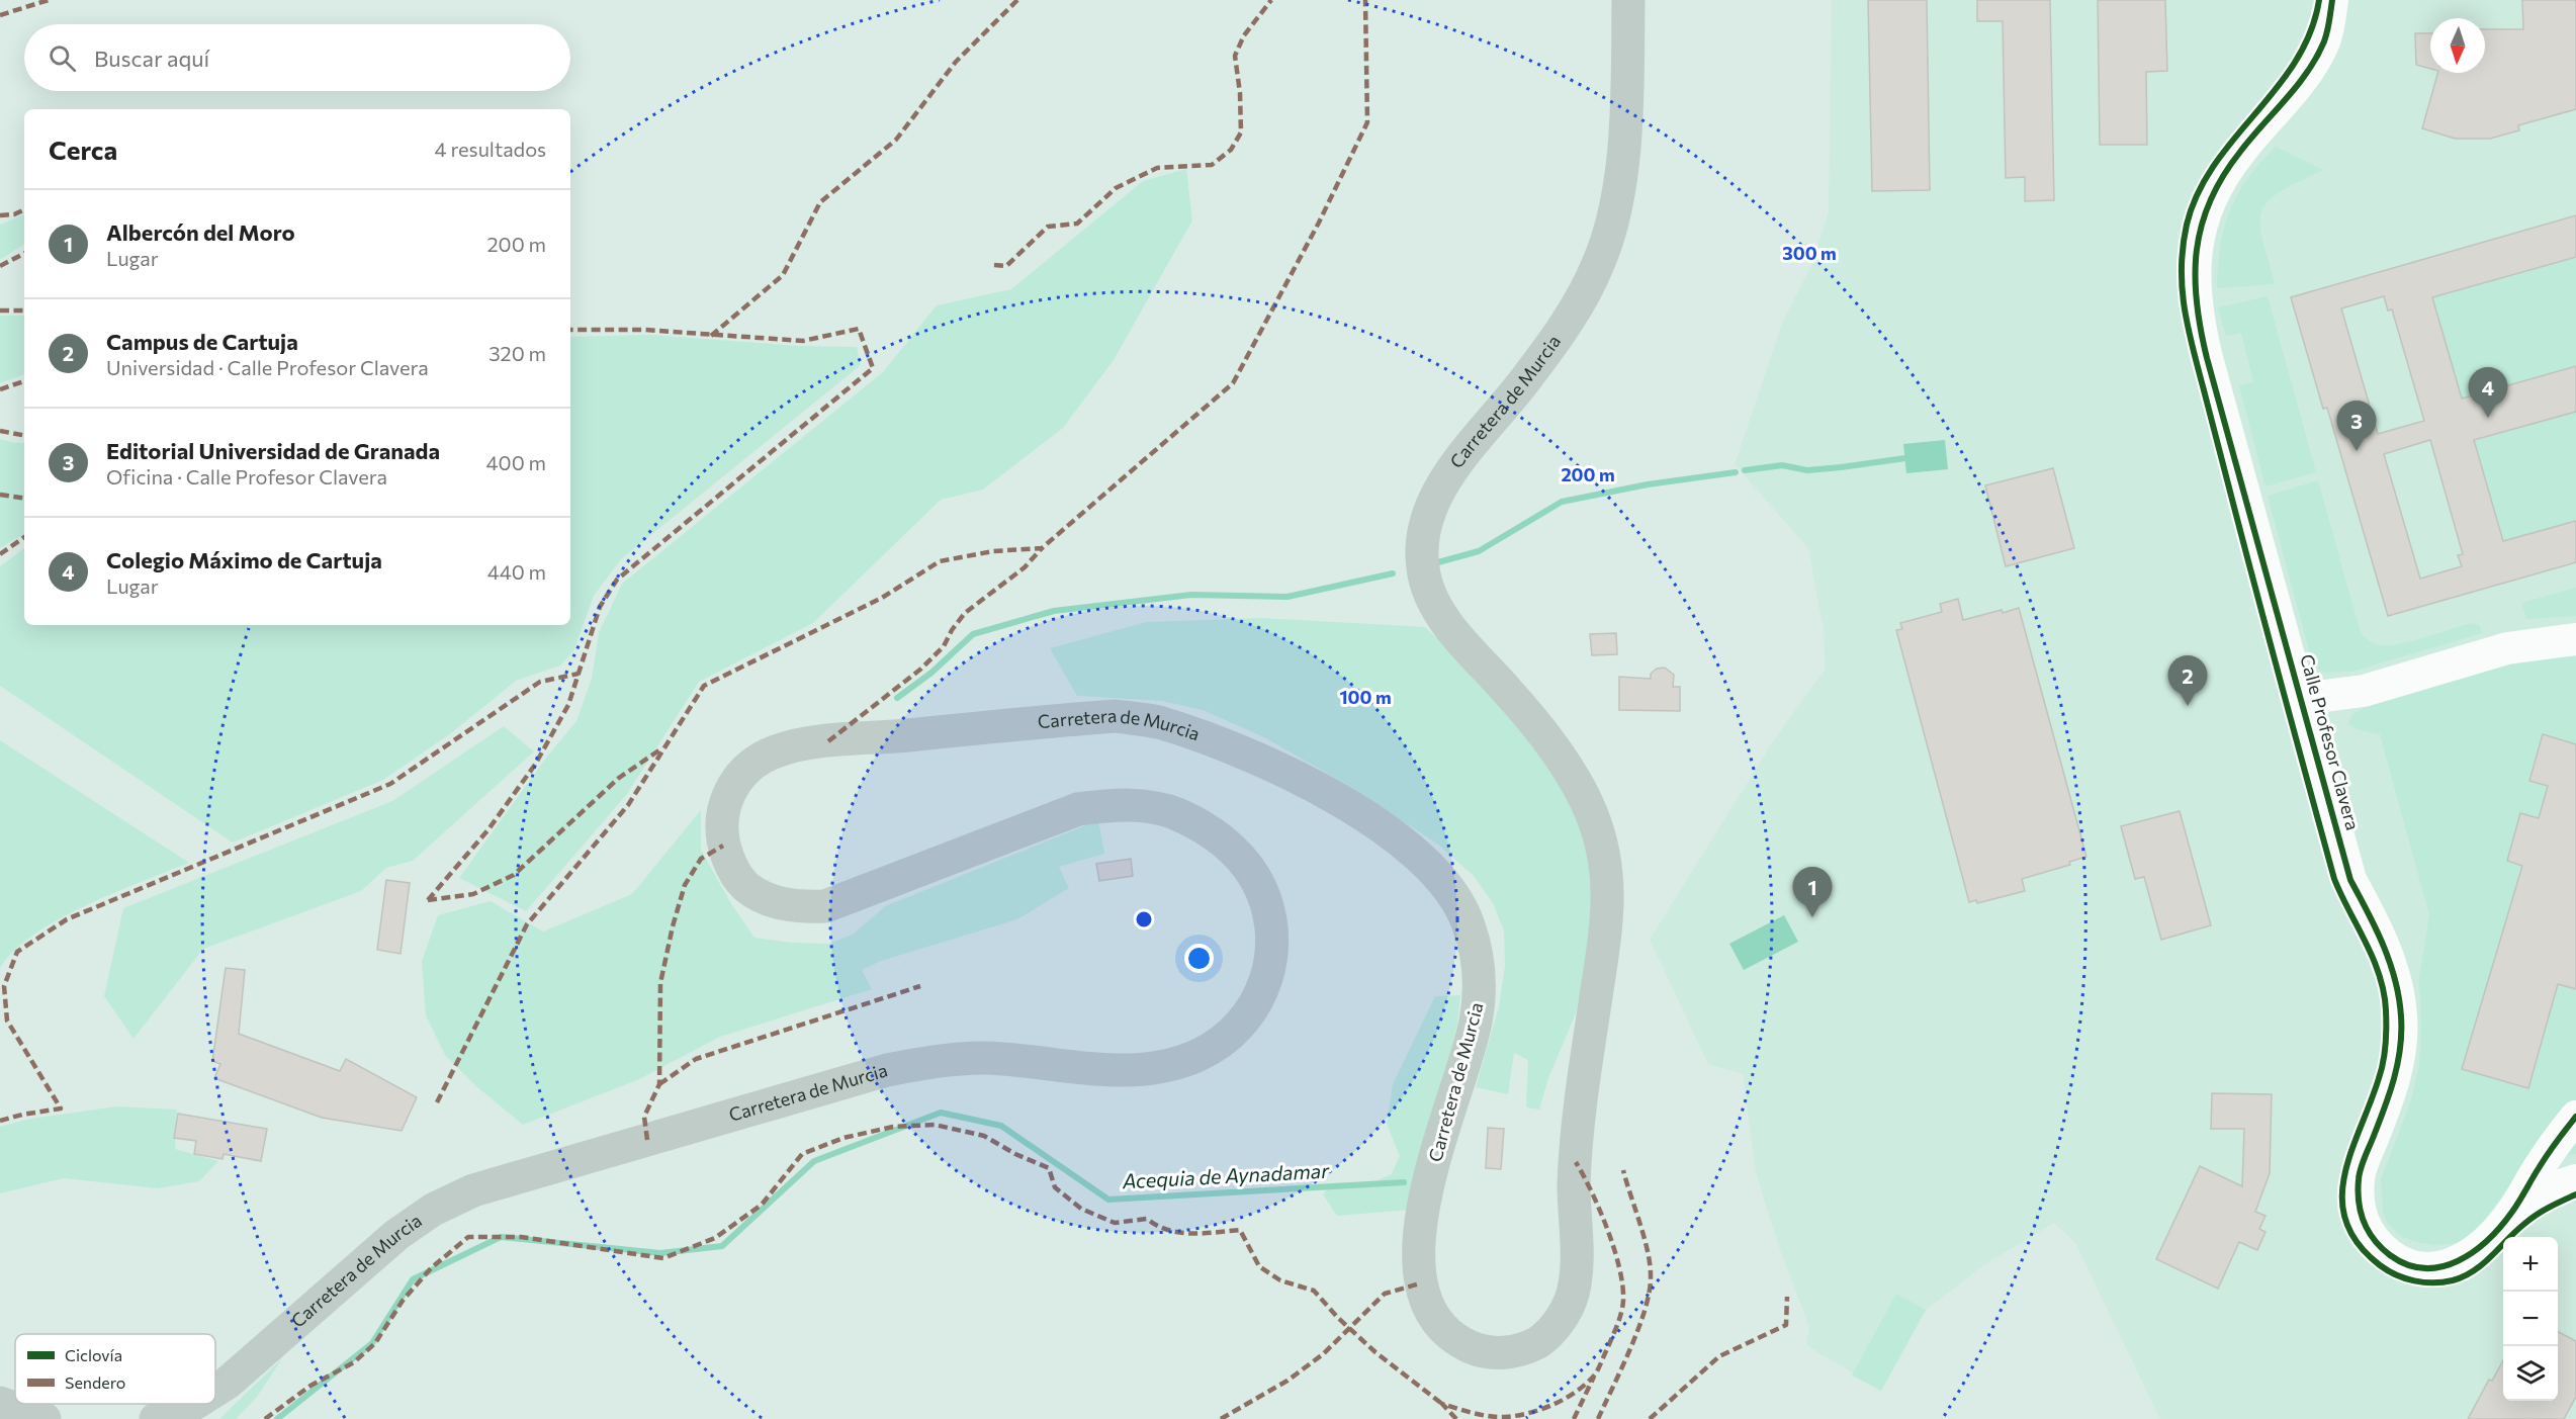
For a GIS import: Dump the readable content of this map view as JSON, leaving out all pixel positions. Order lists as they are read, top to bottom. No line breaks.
{"streets":{"main road":["Carretera de Murcia"],"street":["Calle Profesor Clavera"]},"water":["Acequia de Aynadamar"],"legend":["Ciclovía","Sendero"],"north":"bottom","page":{"search":"Buscar aquí","heading":["Cerca","4 resultados"],"list":[{"mark":"1","name":"Albercón del Moro","note":"Lugar","value":"200 m"},{"mark":"2","name":"Campus de Cartuja","note":"Universidad · Calle Profesor Clavera","value":"320 m"},{"mark":"3","name":"Editorial Universidad de Granada","note":"Oficina · Calle Profesor Clavera","value":"400 m"},{"mark":"4","name":"Colegio Máximo de Cartuja","note":"Lugar","value":"440 m"}],"pins":["4","3","2","1"],"map_buttons":["+","−"]},"rings":["300 m","200 m","100 m"]}
